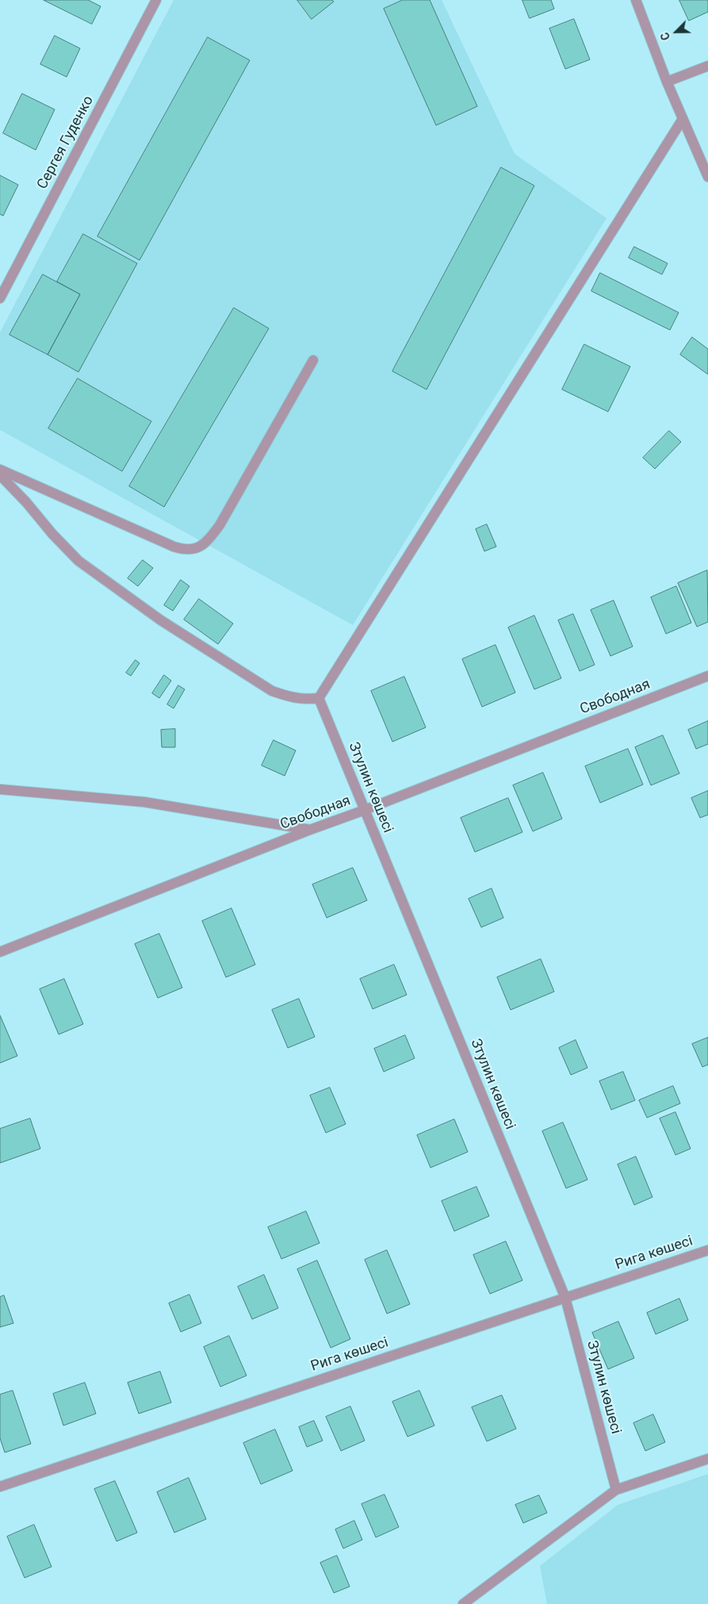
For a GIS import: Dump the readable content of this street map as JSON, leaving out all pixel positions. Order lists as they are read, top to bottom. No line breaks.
{"streets":{"street":["Сергея Гуденко","Свободная","Зтулин көшесі","Рига көшесі"]},"crossings":[["Свободная","Зтулин көшесі"],["Зтулин көшесі","Рига көшесі"]],"north":"bottom left"}
